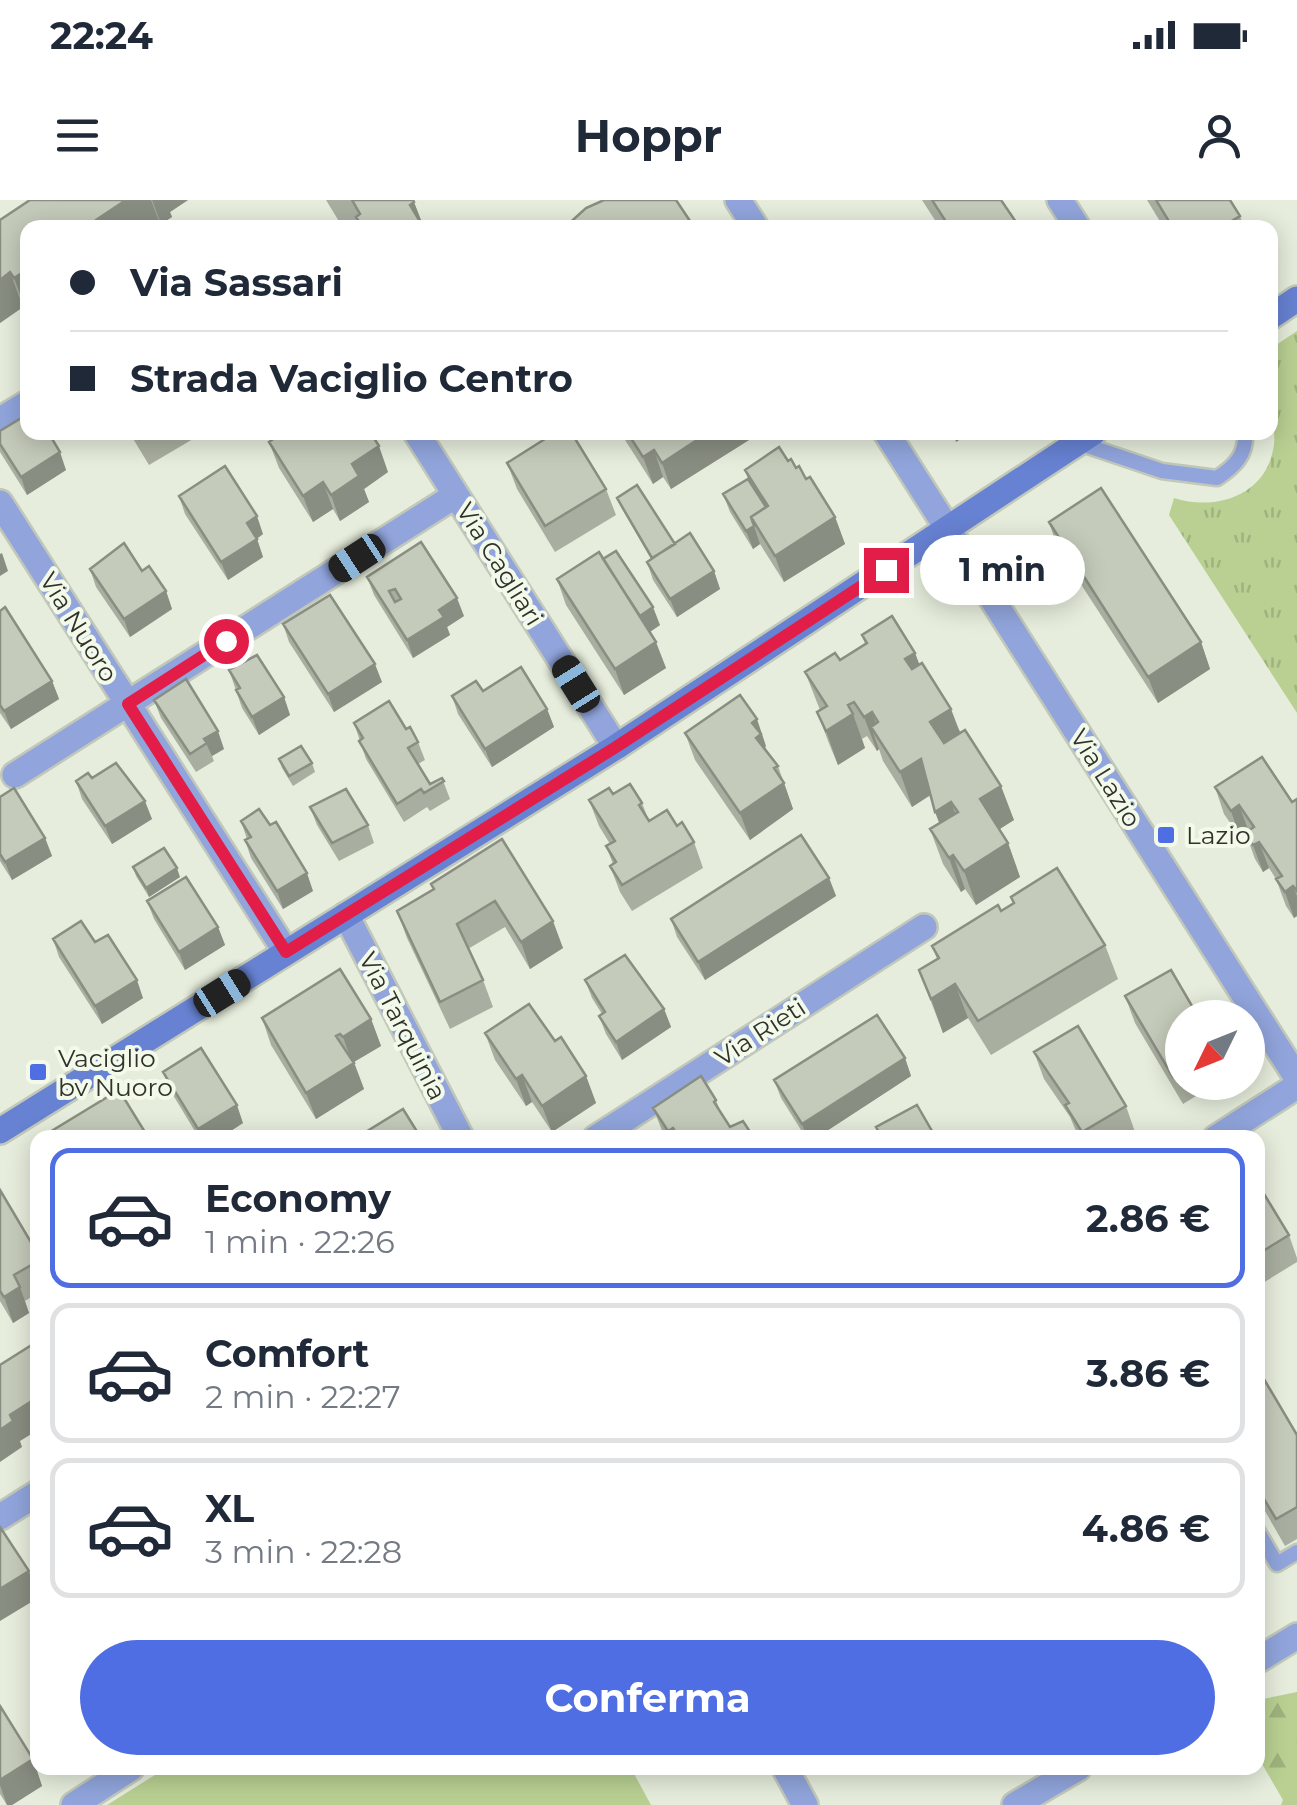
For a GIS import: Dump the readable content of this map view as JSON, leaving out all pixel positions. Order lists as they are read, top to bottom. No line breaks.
{"streets":{"street":["Via Cagliari","Via Nuoro","Via Lazio","Via Tarquinia","Via Rieti"]},"places":{"transit":["Lazio","Vaciglio bv Nuoro"]},"north":"bottom left","page":{"status":"22:24","header":"Hoppr","banner":["Via Sassari","Strada Vaciglio Centro"],"bubble":"1 min","list":[{"name":"Economy","note":"1 min · 22:26","value":"2.86 €"},{"name":"Comfort","note":"2 min · 22:27","value":"3.86 €"},{"name":"XL","note":"3 min · 22:28","value":"4.86 €"}],"buttons":"Conferma"}}
